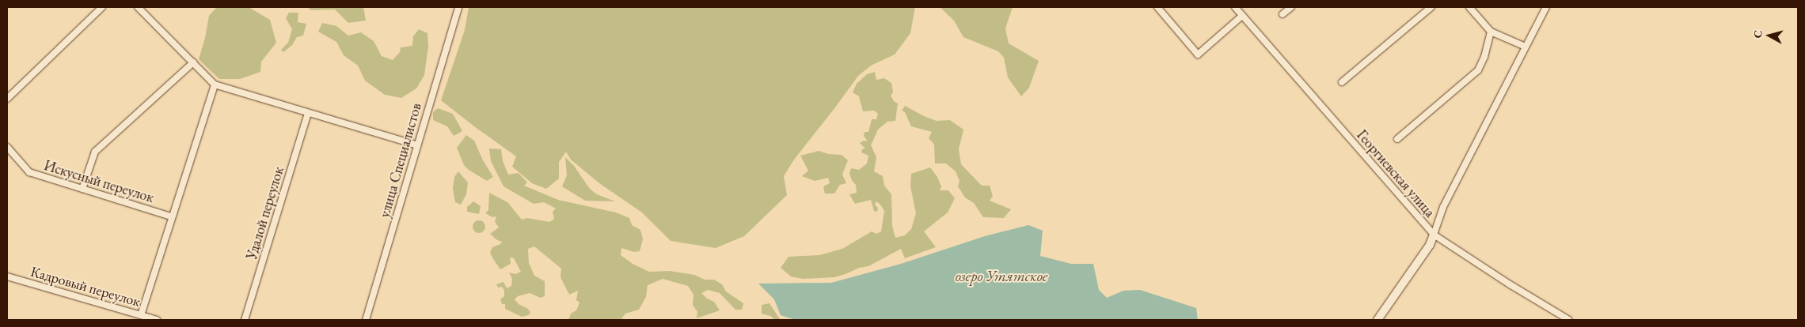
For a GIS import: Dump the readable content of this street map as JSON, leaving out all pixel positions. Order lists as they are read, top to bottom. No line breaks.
{"streets":{"street":["улица Специалистов","Георгиевская улица","Искусный переулок","Удалой переулок","Кадровый переулок"]},"water":["озеро Утятское"],"north":"left"}
